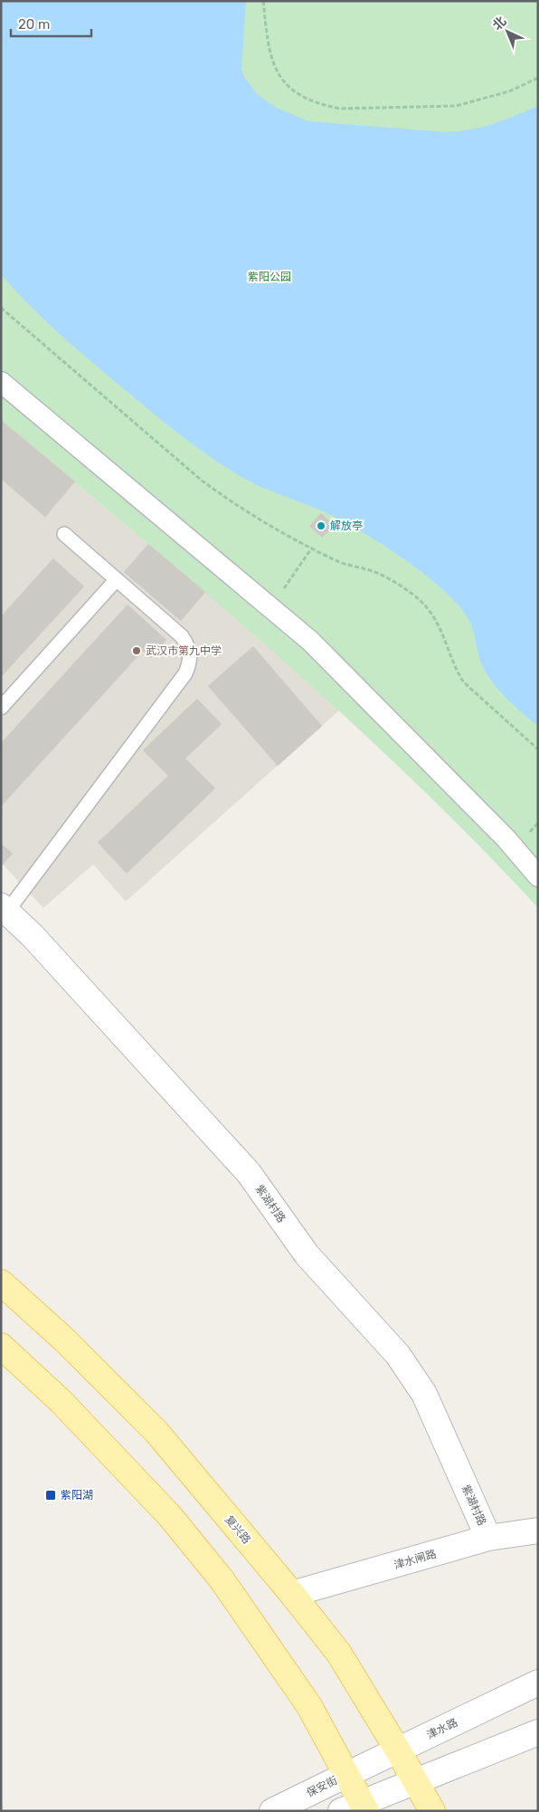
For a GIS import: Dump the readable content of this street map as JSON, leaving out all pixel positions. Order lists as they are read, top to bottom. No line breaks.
{"streets":{"main road":["复兴路"],"street":["紫湖村路","津水闸路","津水路","保安街"]},"crossings":[["紫湖村路","津水闸路"],["复兴路","津水闸路"],["复兴路","津水路"],["津水路","保安街"]],"parks":["紫阳公园"],"places":{"other":["解放亭","武汉市第九中学"],"transit":["紫阳湖"]},"scale_bar":"20 m","north":"top left"}
